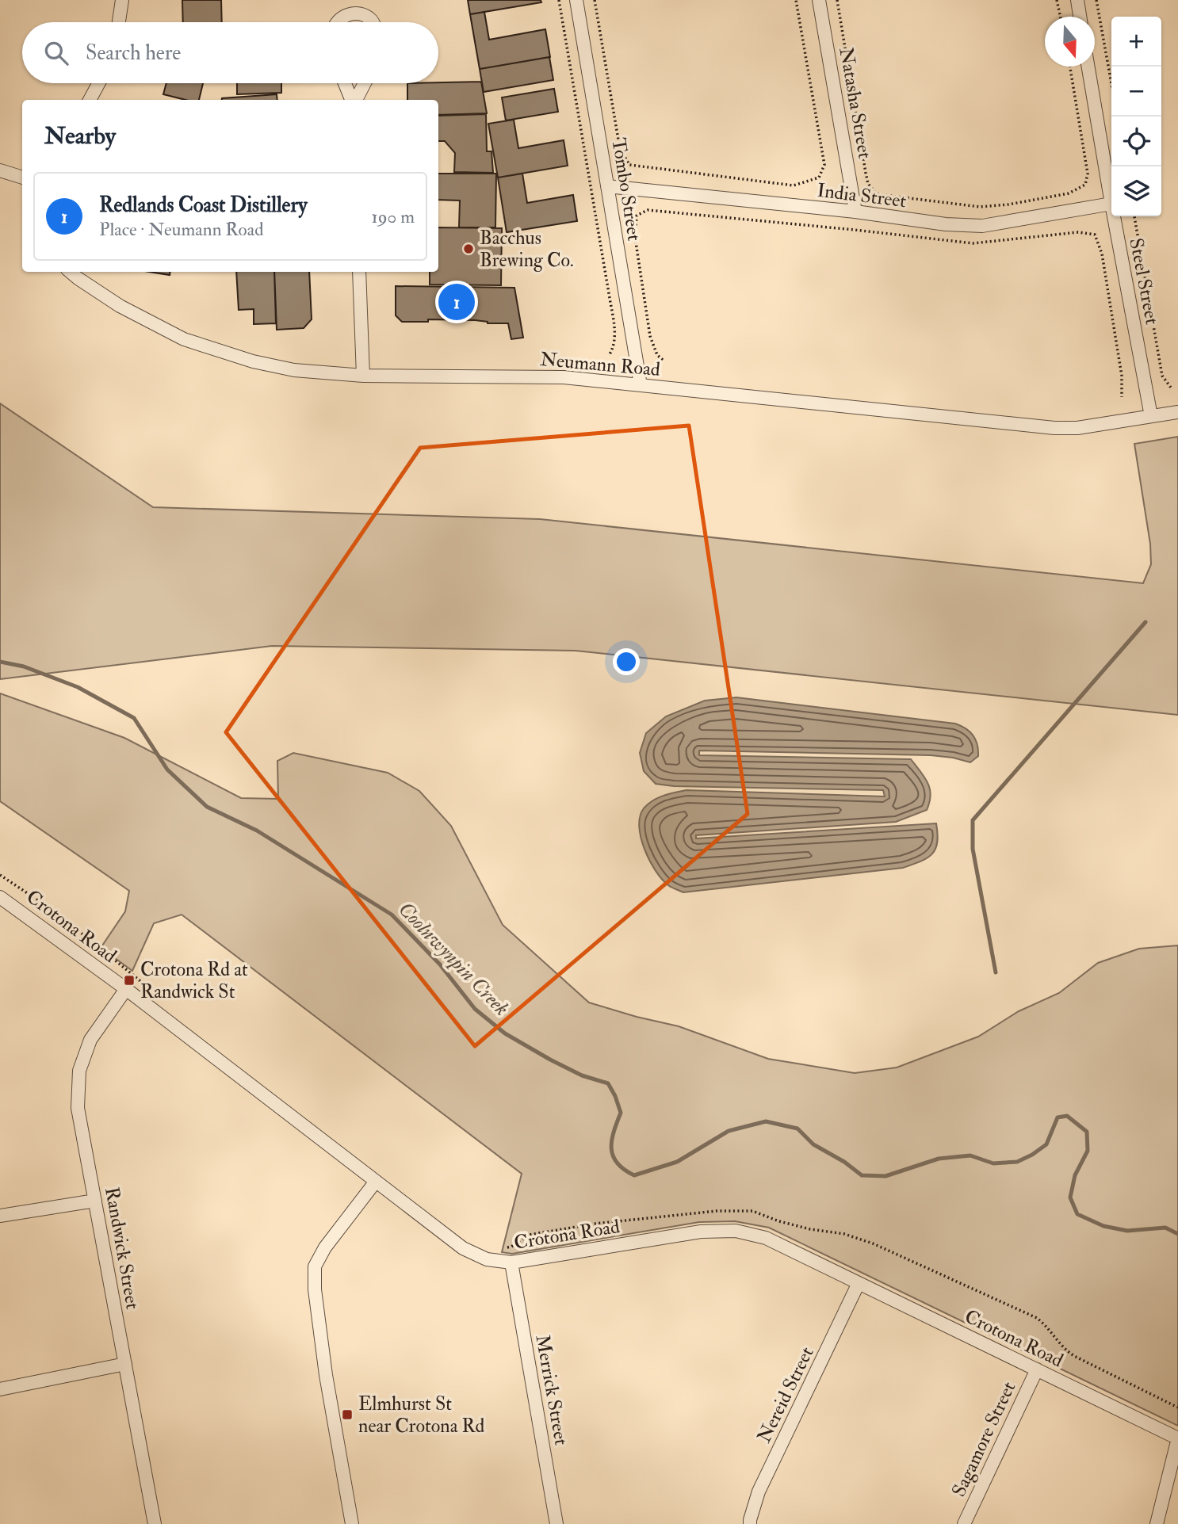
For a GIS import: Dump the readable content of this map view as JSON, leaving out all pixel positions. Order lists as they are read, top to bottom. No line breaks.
{"streets":{"street":["Natasha Street","Tombo Street","India Street","Steel Street","Neumann Road","Crotona Road","Randwick Street","Merrick Street","Nereid Street","Sagamore Street"]},"crossings":[["Natasha Street","India Street"],["Tombo Street","India Street"],["Tombo Street","Neumann Road"],["India Street","Steel Street"],["Steel Street","Neumann Road"],["Crotona Road","Randwick Street"],["Crotona Road","Merrick Street"],["Crotona Road","Nereid Street"],["Crotona Road","Sagamore Street"]],"water":["Coolnwynpin Creek"],"places":{"other":["Bacchus Brewing Co."],"transit":["Crotona Rd at Randwick St","Elmhurst St near Crotona Rd"]},"north":"bottom","page":{"map_buttons":["+","−"],"search":"Search here","heading":"Nearby","list":[{"mark":"1","name":"Redlands Coast Distillery","note":"Place · Neumann Road","value":"190 m"}],"pins":"1"}}
